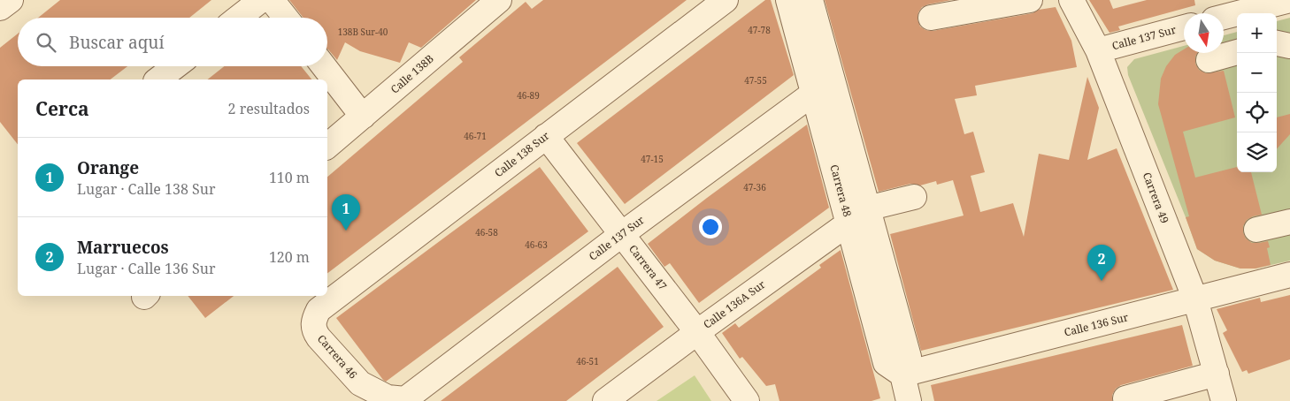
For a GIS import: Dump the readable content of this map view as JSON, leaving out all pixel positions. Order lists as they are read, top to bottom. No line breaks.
{"streets":{"street":["Calle 137 Sur","Calle 138B","Calle 138 Sur","Carrera 48","Carrera 49","Carrera 47","Calle 136A Sur","Calle 136 Sur","Carrera 46"]},"crossings":[["Calle 137 Sur","Carrera 48"],["Calle 137 Sur","Carrera 49"],["Calle 137 Sur","Carrera 47"],["Calle 137 Sur","Carrera 46"],["Calle 138 Sur","Carrera 47"],["Calle 138 Sur","Carrera 46"],["Carrera 48","Calle 136A Sur"],["Carrera 48","Calle 136 Sur"],["Carrera 49","Calle 136 Sur"],["Carrera 47","Calle 136A Sur"]],"house_numbers":["47-78","138B Sur-40","47-55","46-89","46-71","47-15","47-36","46-58","46-63","46-51"],"north":"bottom","page":{"map_buttons":["+","−"],"search":"Buscar aquí","heading":["Cerca","2 resultados"],"list":[{"mark":"1","name":"Orange","note":"Lugar · Calle 138 Sur","value":"110 m"},{"mark":"2","name":"Marruecos","note":"Lugar · Calle 136 Sur","value":"120 m"}],"pins":["1","2"]}}
